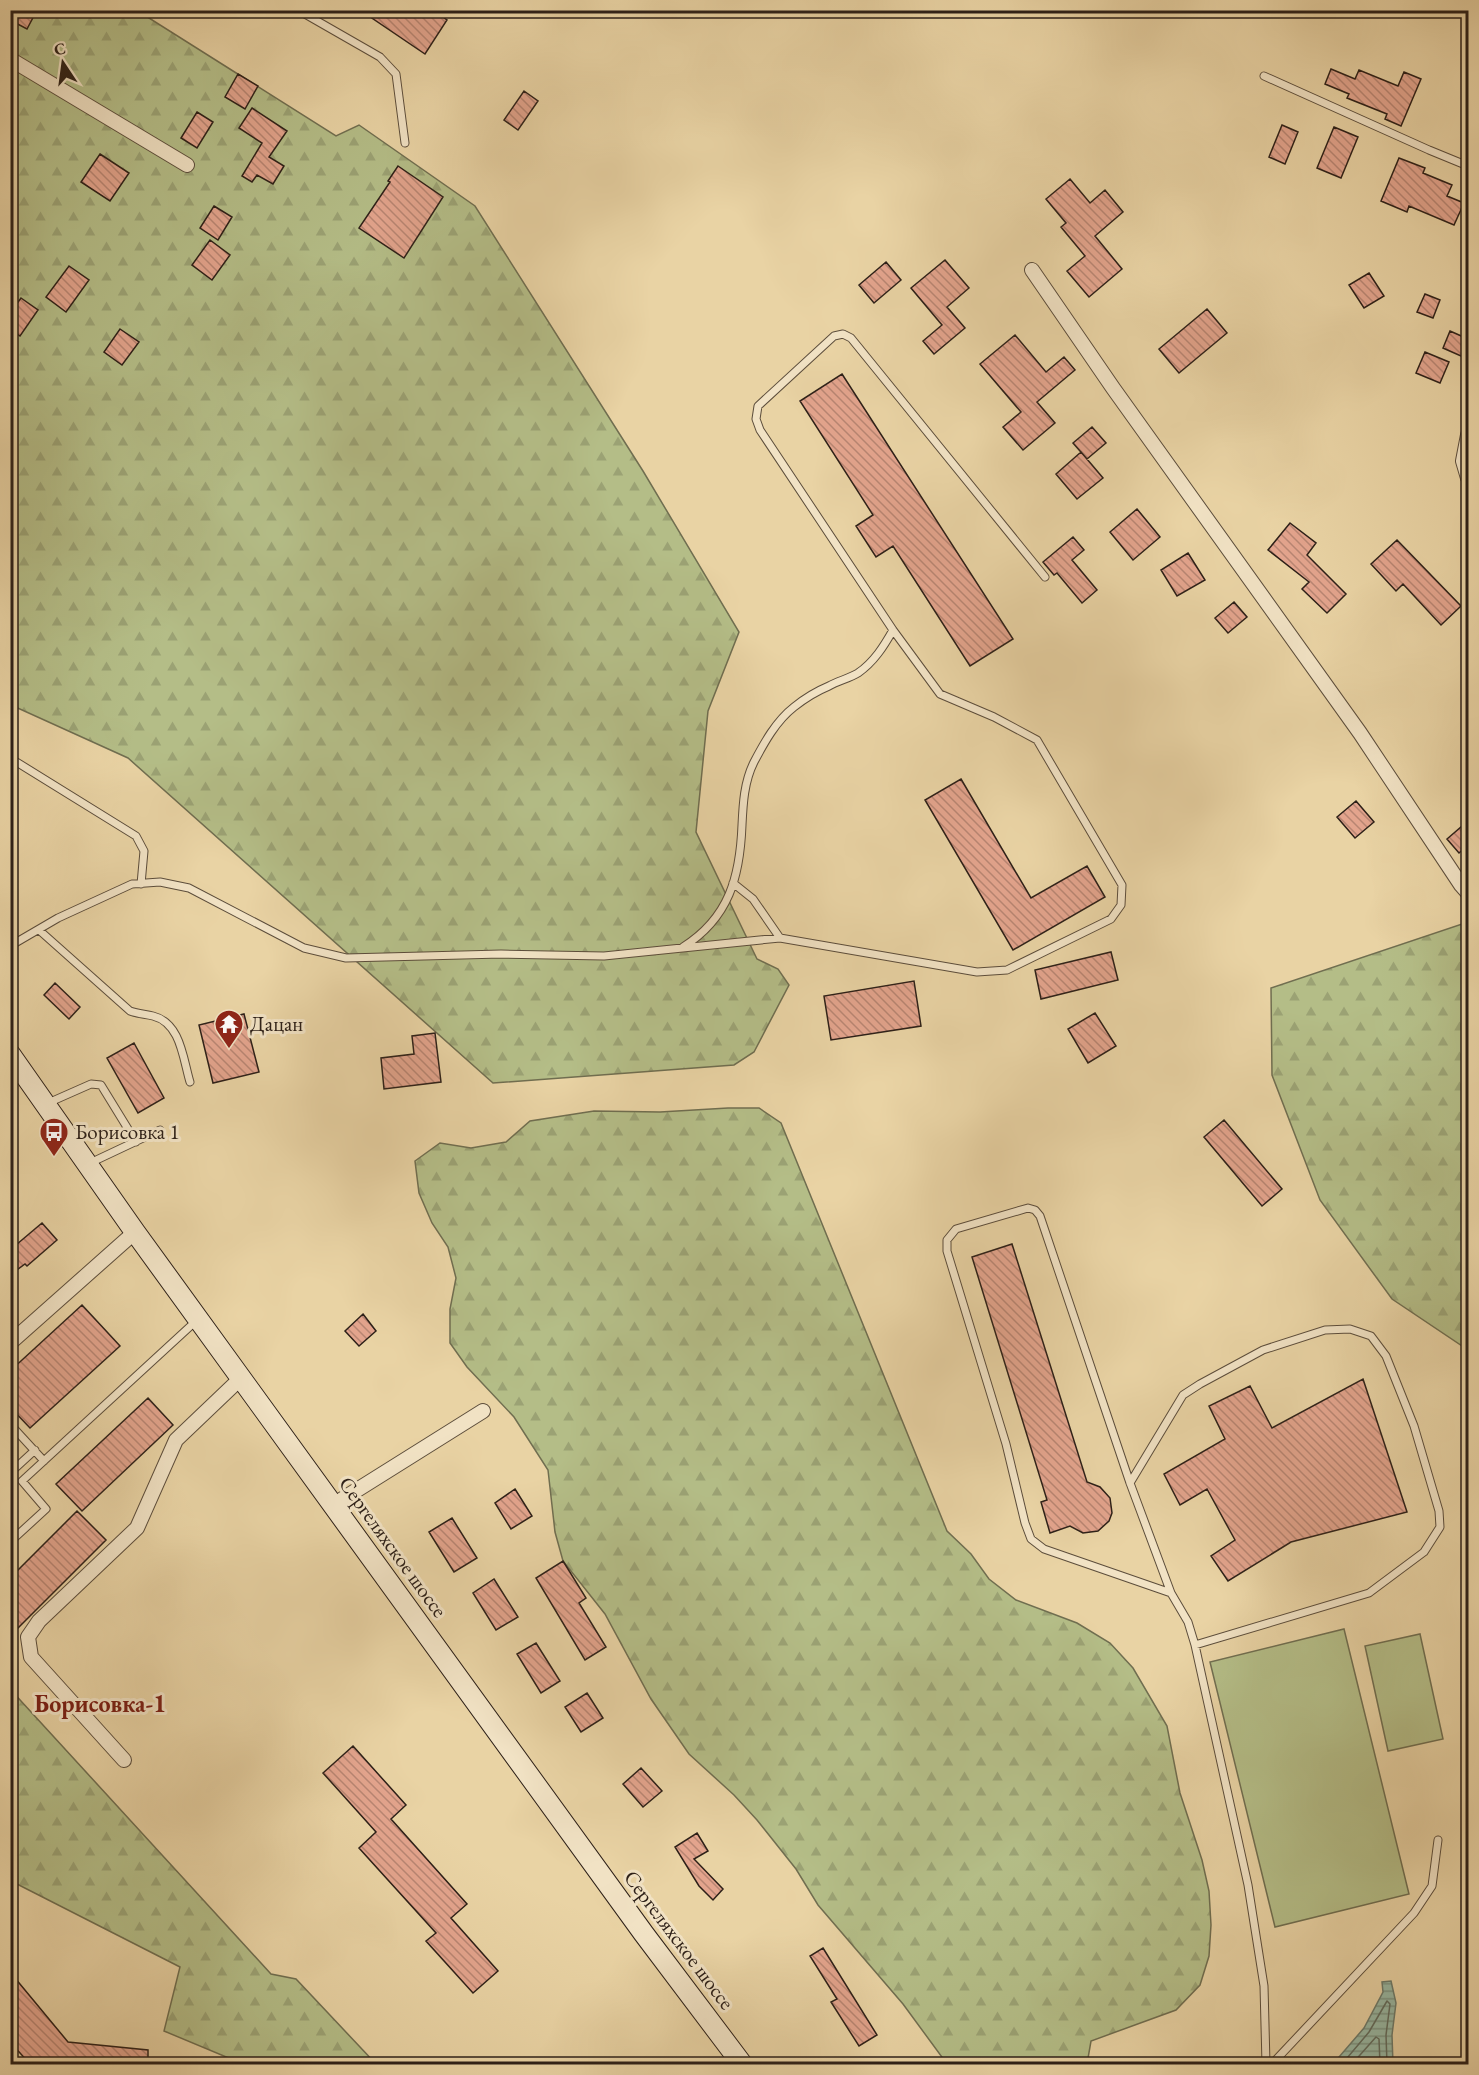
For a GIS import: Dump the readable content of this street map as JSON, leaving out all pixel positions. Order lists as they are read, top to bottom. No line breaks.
{"streets":{"main road":["Сергеляхское шоссе"]},"districts":["Борисовка-1"],"places":{"temple":["Дацан"],"bus stop":["Борисовка 1"]},"north":"top"}
